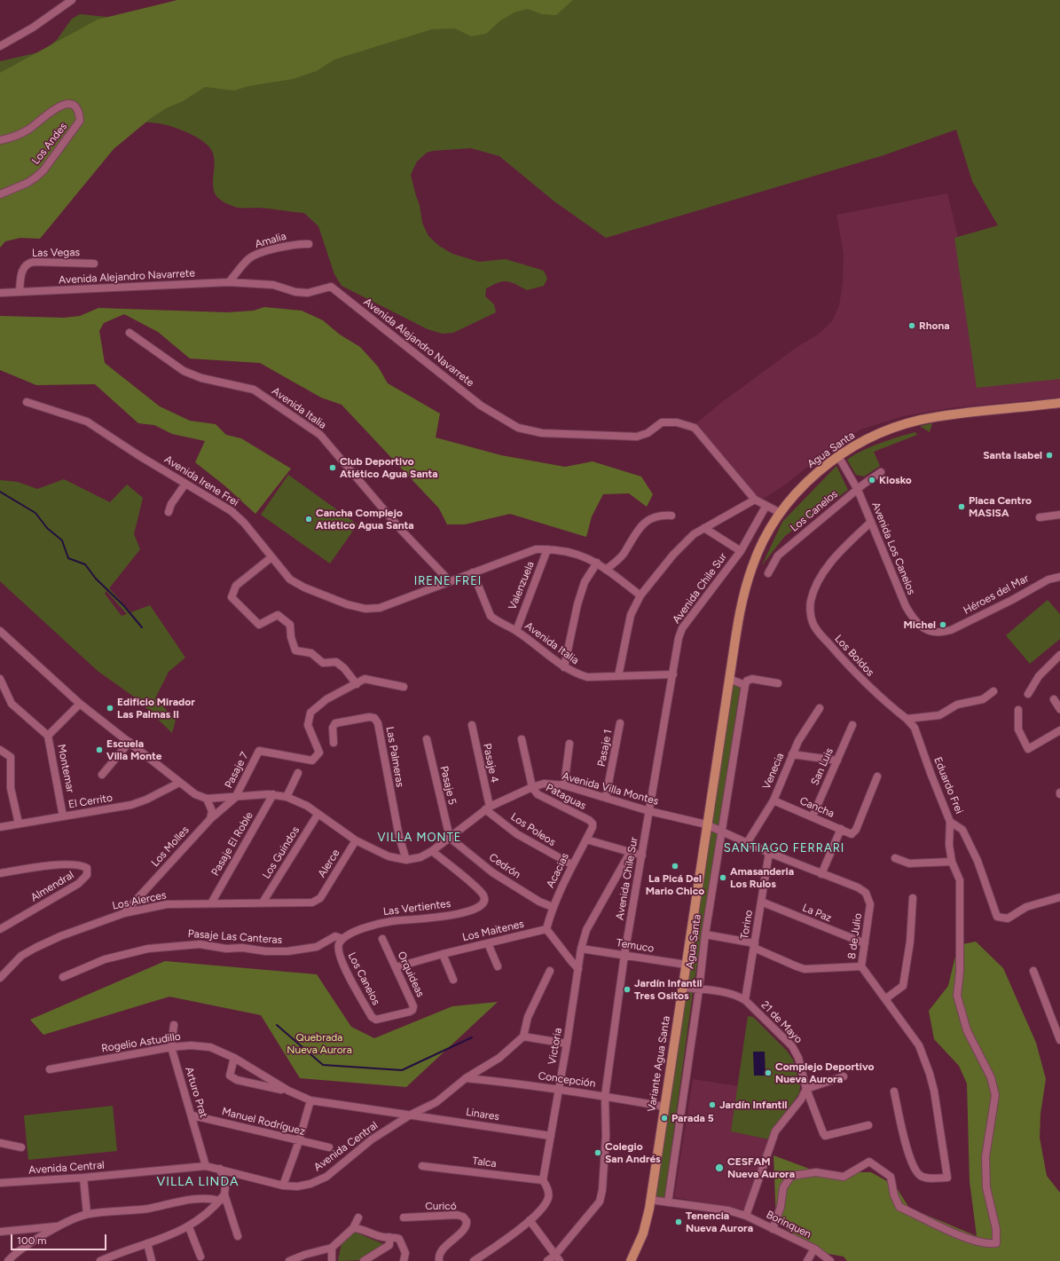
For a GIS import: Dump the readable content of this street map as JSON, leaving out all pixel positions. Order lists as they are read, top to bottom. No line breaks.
{"streets":{"main road":["Agua Santa","Variante Agua Santa"],"street":["Los Andes","Amalia","Las Vegas","Avenida Alejandro Navarrete","Avenida Italia","Avenida Irene Frei","Los Canelos","Avenida Los Canelos","Valenzuela","Avenida Chile Sur","Héroes del Mar","Los Boldos","Pasaje 1","Las Palmeras","Pasaje 4","San Luis","Montemar","Pasaje 7","Venecia","Pasaje 5","Eduardo Frei","Avenida Villa Montes","Pataguas","El Cerrito","Cancha","Los Poleos","Pasaje El Roble","Los Molles","Los Guindos","Alerce","Cedrón","Acacias","Almendral","Los Alerces","Las Vertientes","La Paz","Torino","Los Maitenes","8 de Julio","Pasaje Las Canteras","Temuco","Orquideas","21 de Mayo","Rogelio Astudillo","Victoria","Concepción","Arturo Prat","Linares","Manuel Rodríguez","Avenida Central","Talca","Curicó","Borinquen"]},"crossings":[["Amalia","Avenida Alejandro Navarrete"],["Las Vegas","Avenida Alejandro Navarrete"],["Avenida Alejandro Navarrete","Agua Santa"],["Avenida Alejandro Navarrete","Avenida Chile Sur"],["Avenida Italia","Avenida Irene Frei"],["Avenida Italia","Valenzuela"],["Avenida Italia","Avenida Chile Sur"],["Agua Santa","Avenida Los Canelos"],["Agua Santa","Avenida Villa Montes"],["Agua Santa","8 de Julio"],["Agua Santa","21 de Mayo"],["Agua Santa","Variante Agua Santa"],["Agua Santa","Borinquen"],["Avenida Irene Frei","Valenzuela"],["Los Canelos","Avenida Los Canelos"],["Los Canelos","Las Vertientes"],["Los Canelos","Pasaje Las Canteras"],["Los Canelos","Orquideas"],["Avenida Los Canelos","Héroes del Mar"],["Avenida Los Canelos","Los Boldos"],["Avenida Chile Sur","Avenida Villa Montes"],["Avenida Chile Sur","Temuco"],["Avenida Chile Sur","Concepción"],["Los Boldos","Eduardo Frei"],["Pasaje 1","Avenida Villa Montes"],["Las Palmeras","Avenida Villa Montes"],["Pasaje 4","Avenida Villa Montes"],["Pasaje 4","Los Poleos"],["San Luis","Cancha"],["Montemar","El Cerrito"],["Pasaje 7","Avenida Villa Montes"],["Pasaje 7","Los Molles"],["Venecia","Cancha"],["Venecia","8 de Julio"],["Pasaje 5","Avenida Villa Montes"],["Pasaje 5","Cedrón"],["Avenida Villa Montes","Pataguas"],["Avenida Villa Montes","Los Poleos"],["Avenida Villa Montes","Pasaje El Roble"],["Avenida Villa Montes","Los Molles"],["Avenida Villa Montes","Los Guindos"],["Avenida Villa Montes","Alerce"],["Avenida Villa Montes","Cedrón"],["Avenida Villa Montes","Las Vertientes"],["Avenida Villa Montes","8 de Julio"],["Avenida Villa Montes","Variante Agua Santa"],["Pataguas","Acacias"],["Los Poleos","Acacias"],["Pasaje El Roble","Los Alerces"],["Los Molles","Los Alerces"],["Los Guindos","Los Alerces"],["Alerce","Los Alerces"],["Cedrón","Acacias"],["Acacias","Los Maitenes"],["Las Vertientes","Pasaje Las Canteras"],["La Paz","Torino"],["La Paz","8 de Julio"],["Torino","8 de Julio"],["Torino","21 de Mayo"],["Los Maitenes","Orquideas"],["8 de Julio","Variante Agua Santa"],["Temuco","Victoria"],["Temuco","Variante Agua Santa"],["21 de Mayo","Variante Agua Santa"],["Rogelio Astudillo","Arturo Prat"],["Rogelio Astudillo","Linares"],["Rogelio Astudillo","Avenida Central"],["Victoria","Concepción"],["Victoria","Linares"],["Victoria","Talca"],["Variante Agua Santa","Concepción"],["Variante Agua Santa","Borinquen"],["Concepción","Avenida Central"],["Arturo Prat","Manuel Rodríguez"],["Arturo Prat","Avenida Central"],["Linares","Avenida Central"]],"districts":["IRENE FREI","VILLA MONTE","SANTIAGO FERRARI","VILLA LINDA"],"parks":["Quebrada Nueva Aurora"],"places":["Rhona","Santa Isabel","Club Deportivo Atlético Agua Santa","Kiosko","Placa Centro MASISA","Cancha Complejo Atlético Agua Santa","Michel","Edificio Mirador Las Palmas II","Escuela Villa Monte","La Picá Del Mario Chico","Amasanderia Los Rulos","Jardín Infantil Tres Ositos","Complejo Deportivo Nueva Aurora","Jardín Infantil","Parada 5","Colegio San Andrés","CESFAM Nueva Aurora","Tenencia Nueva Aurora"],"scale_bar":"100 m"}
